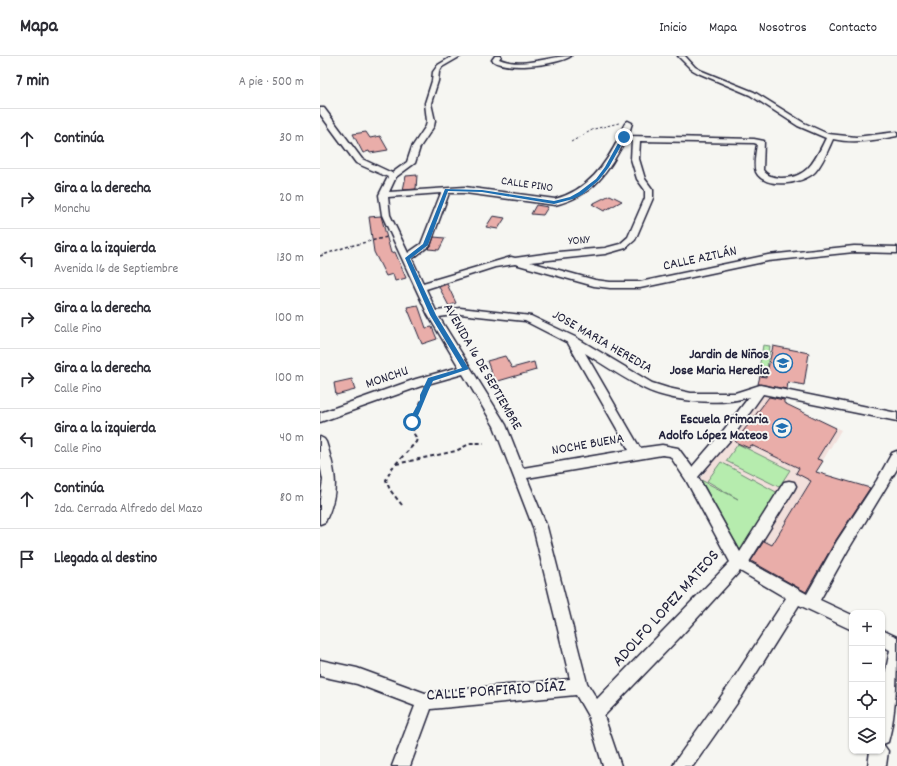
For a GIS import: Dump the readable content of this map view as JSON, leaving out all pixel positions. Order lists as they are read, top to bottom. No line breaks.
{"streets":{"street":["CALLE PINO","YONY","CALLE AZTLÁN","JOSE MARIA HEREDIA","AVENIDA 16 DE SEPTIEMBRE","MONCHU","NOCHE BUENA","ADOLFO LOPEZ MATEOS","CALLE PORFIRIO DÍAZ"]},"crossings":[["CALLE PINO","AVENIDA 16 DE SEPTIEMBRE"],["YONY","CALLE AZTLÁN"],["YONY","AVENIDA 16 DE SEPTIEMBRE"],["JOSE MARIA HEREDIA","AVENIDA 16 DE SEPTIEMBRE"],["AVENIDA 16 DE SEPTIEMBRE","MONCHU"],["AVENIDA 16 DE SEPTIEMBRE","NOCHE BUENA"],["AVENIDA 16 DE SEPTIEMBRE","ADOLFO LOPEZ MATEOS"],["AVENIDA 16 DE SEPTIEMBRE","CALLE PORFIRIO DÍAZ"],["NOCHE BUENA","ADOLFO LOPEZ MATEOS"]],"places":{"school or university":["Jardin de Niños Jose Maria Heredia","Escuela Primaria Adolfo López Mateos"]},"page":{"header":"Mapa","nav":["Inicio","Mapa","Nosotros","Contacto"],"heading":["7 min","A pie · 500 m"],"list":[["Continúa","30 m"],["Gira a la derecha","Monchu","20 m"],["Gira a la izquierda","Avenida 16 de Septiembre","130 m"],["Gira a la derecha","Calle Pino","100 m"],["Gira a la derecha","Calle Pino","100 m"],["Gira a la izquierda","Calle Pino","40 m"],["Continúa","2da. Cerrada Alfredo del Mazo","80 m"],"Llegada al destino"],"map_buttons":["+","−"]}}
